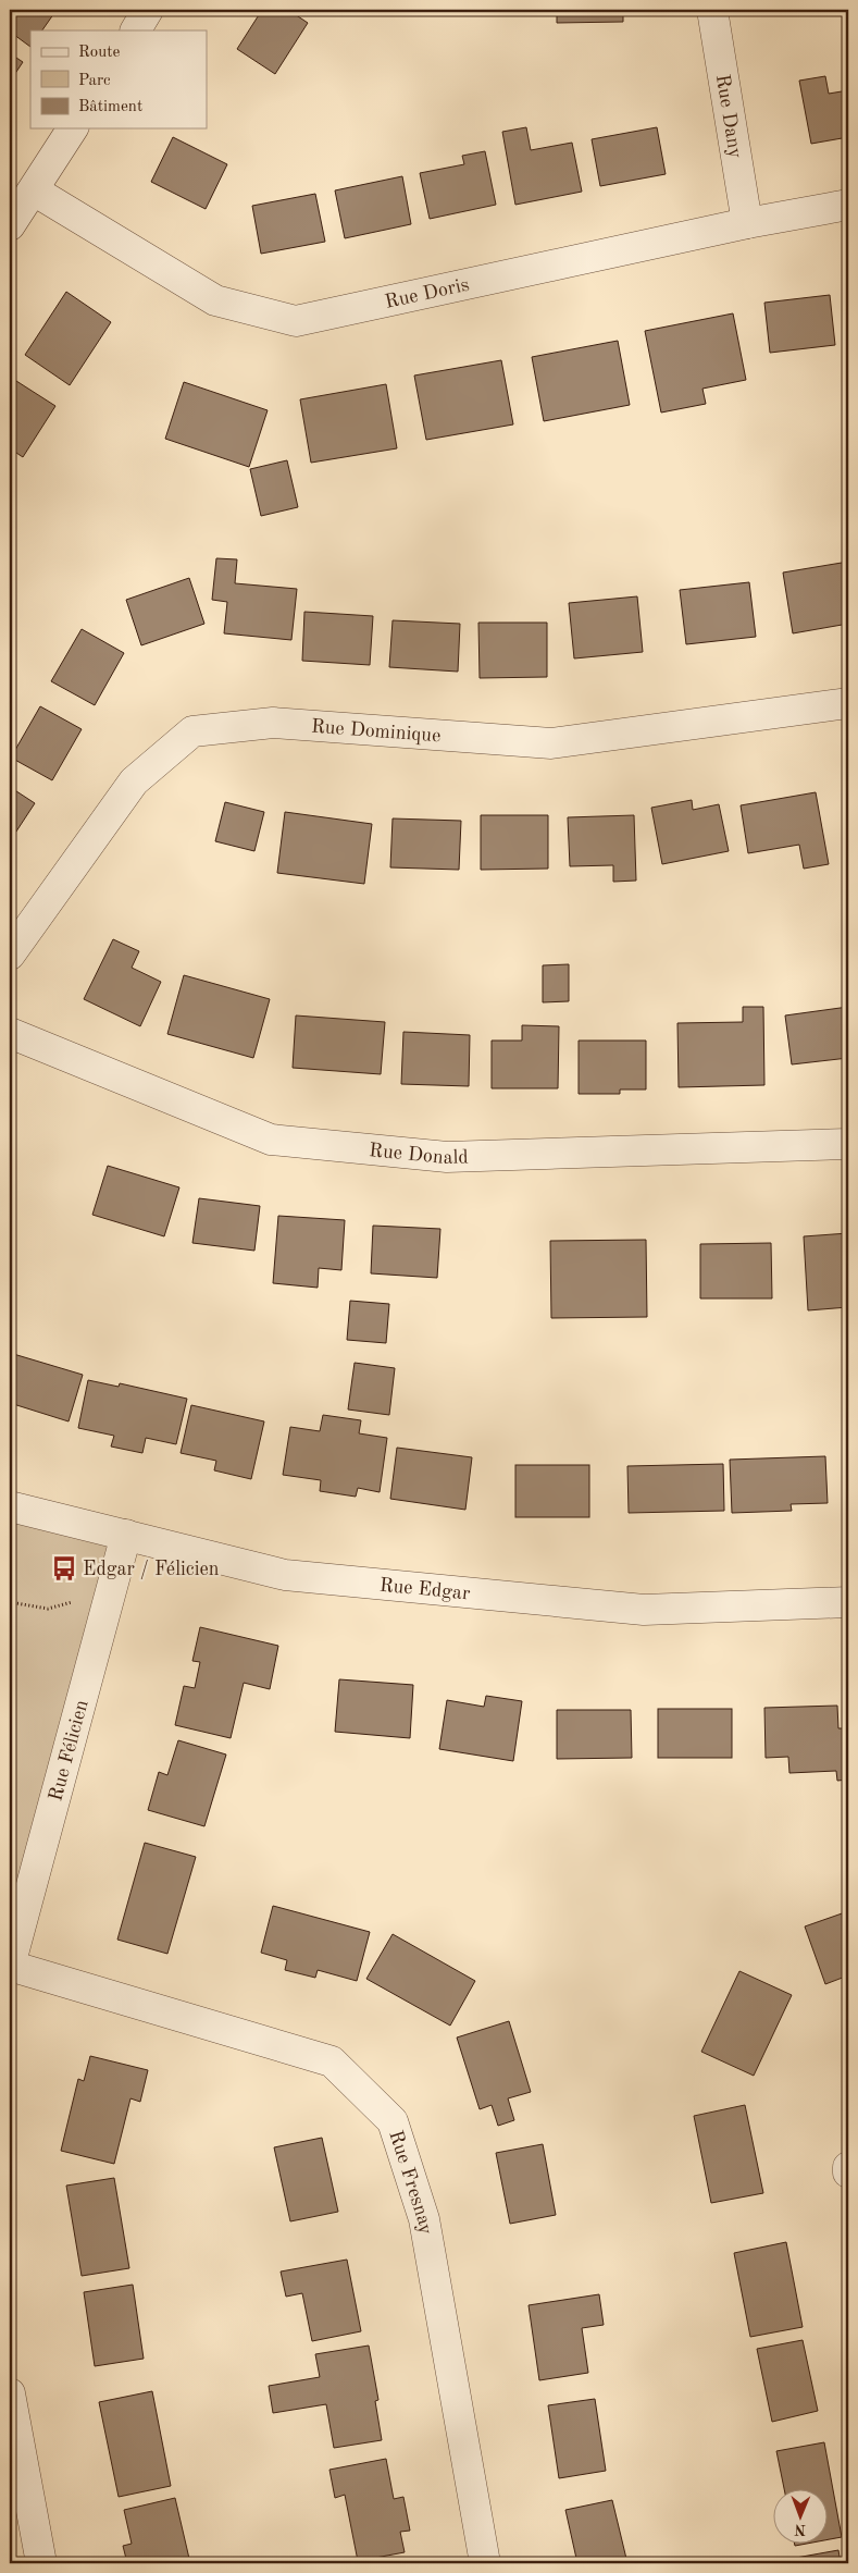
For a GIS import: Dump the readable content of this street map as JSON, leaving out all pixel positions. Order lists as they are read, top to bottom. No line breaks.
{"streets":{"street":["Rue Dany","Rue Doris","Rue Dominique","Rue Donald","Rue Edgar","Rue Félicien","Rue Fresnay"]},"crossings":[["Rue Dany","Rue Doris"],["Rue Edgar","Rue Félicien"],["Rue Félicien","Rue Fresnay"]],"places":{"bus stop":["Edgar / Félicien"]},"legend":["Route","Parc","Bâtiment"],"north":"bottom"}
